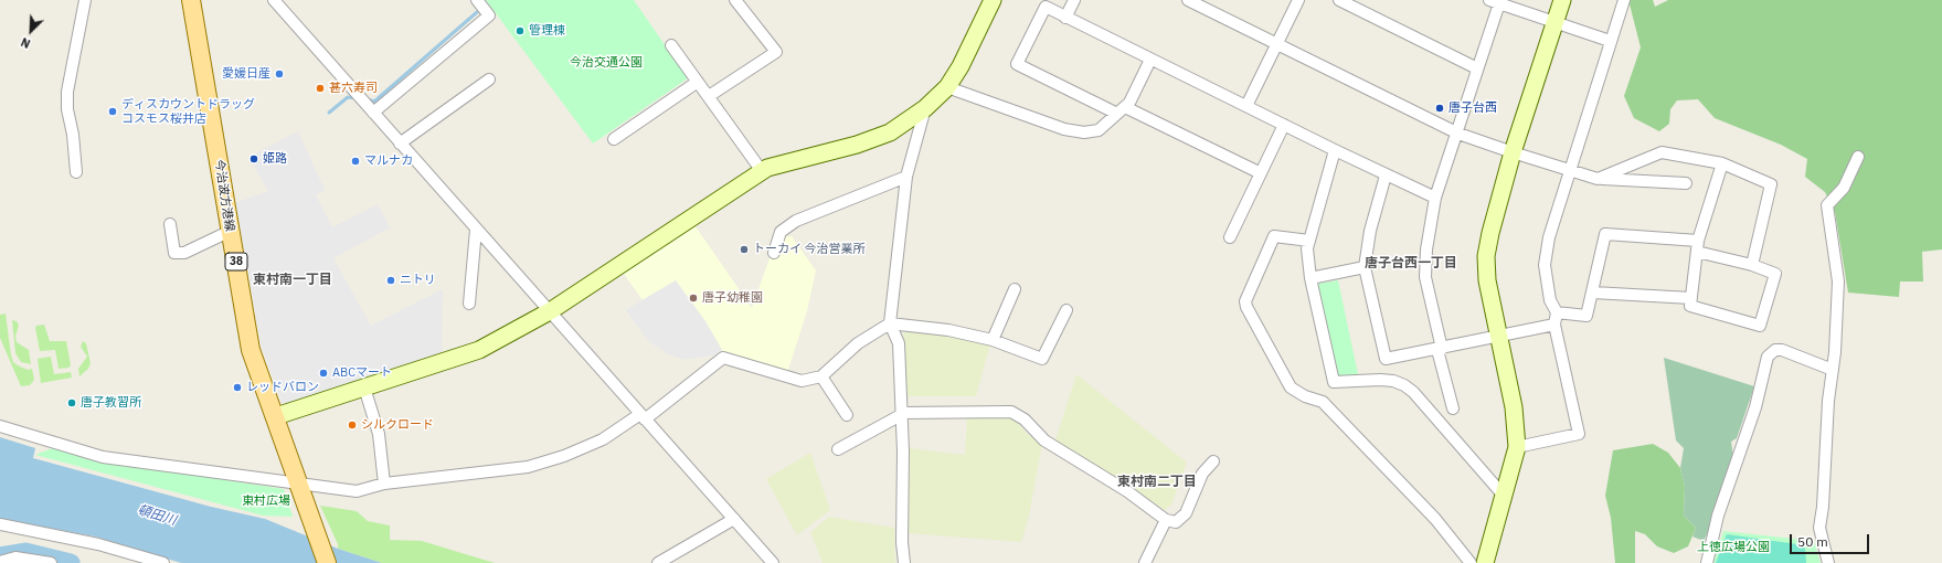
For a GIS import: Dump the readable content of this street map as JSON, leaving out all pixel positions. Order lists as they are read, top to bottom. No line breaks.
{"streets":{"main road":["今治波方港線","38"]},"districts":["唐子台西一丁目","東村南一丁目","東村南二丁目"],"water":["頓田川"],"parks":["今治交通公園","東村広場","上徳広場公園"],"places":["管理棟","愛媛日産","甚六寿司","唐子台西","ディスカウントドラッグ コスモス桜井店","姫路","マルナカ","トーカイ 今治営業所","ニトリ","唐子幼稚園","ABCマート","レッドバロン","唐子教習所","シルクロード"],"scale_bar":"50 m","north":"bottom left"}
